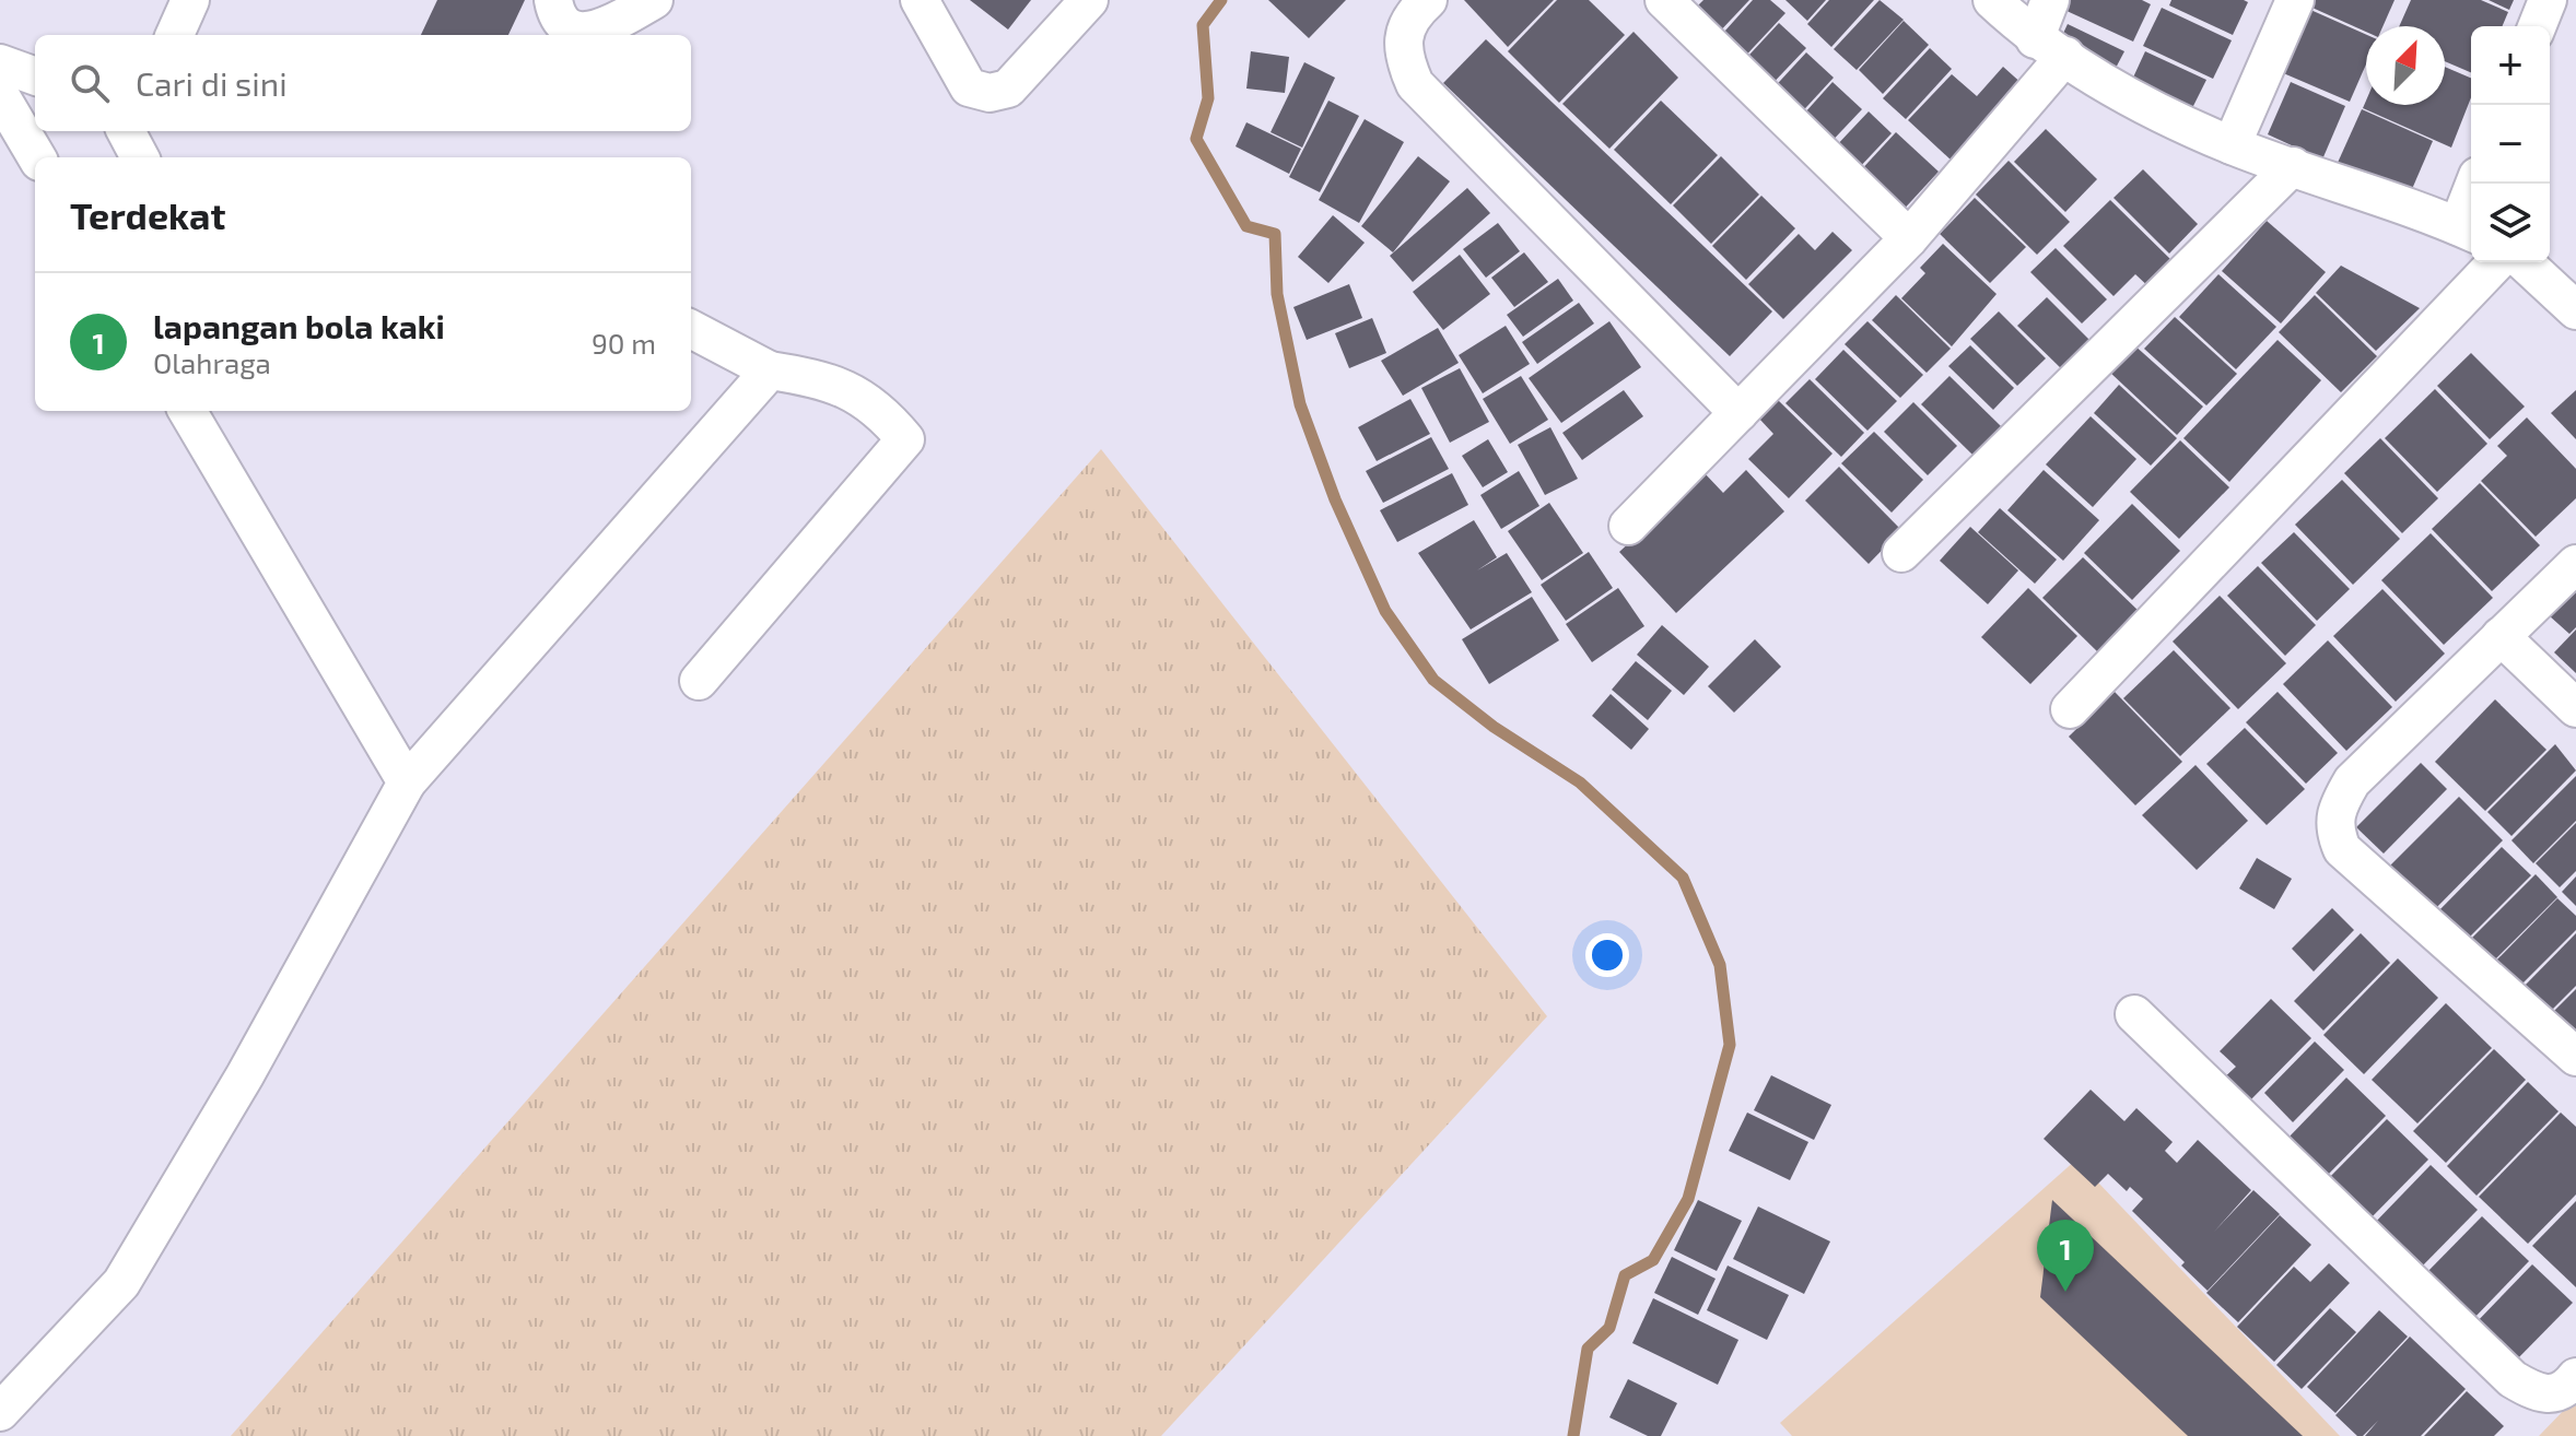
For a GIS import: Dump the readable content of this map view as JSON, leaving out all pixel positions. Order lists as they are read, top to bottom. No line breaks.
{"north":"top right","page":{"map_buttons":["+","−"],"search":"Cari di sini","heading":"Terdekat","list":[{"mark":"1","name":"lapangan bola kaki","note":"Olahraga","value":"90 m"}],"pins":"1"}}
